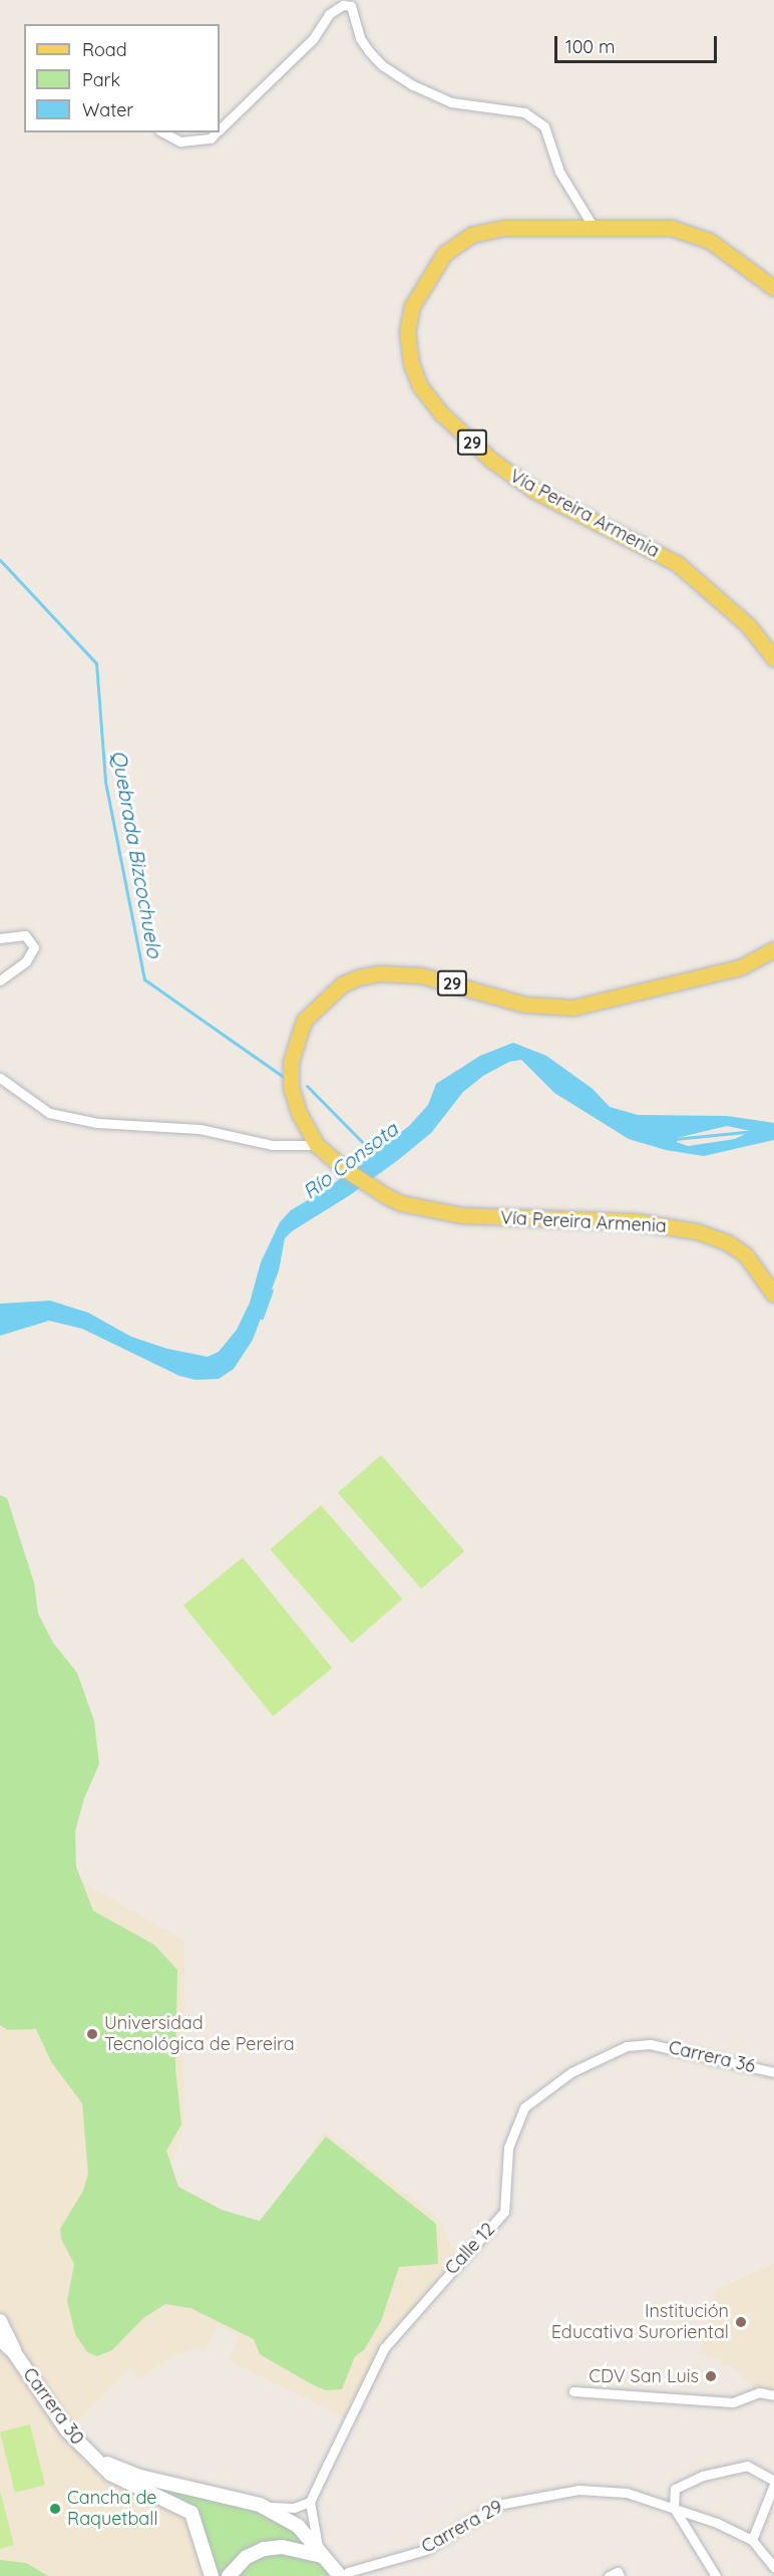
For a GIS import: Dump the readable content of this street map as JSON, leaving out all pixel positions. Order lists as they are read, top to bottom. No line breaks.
{"streets":{"main road":["29","Vía Pereira Armenia"],"street":["Carrera 36","Calle 12","Carrera 30","Carrera 29"]},"crossings":[["29","Vía Pereira Armenia"],["Carrera 36","Calle 12"],["Carrera 30","Carrera 29"]],"water":["Quebrada Bizcochuelo","Río Consota"],"places":["Universidad Tecnológica de Pereira","Institución Educativa Suroriental","CDV San Luis","Cancha de Raquetball"],"legend":["Road","Park","Water"],"scale_bar":"100 m"}
